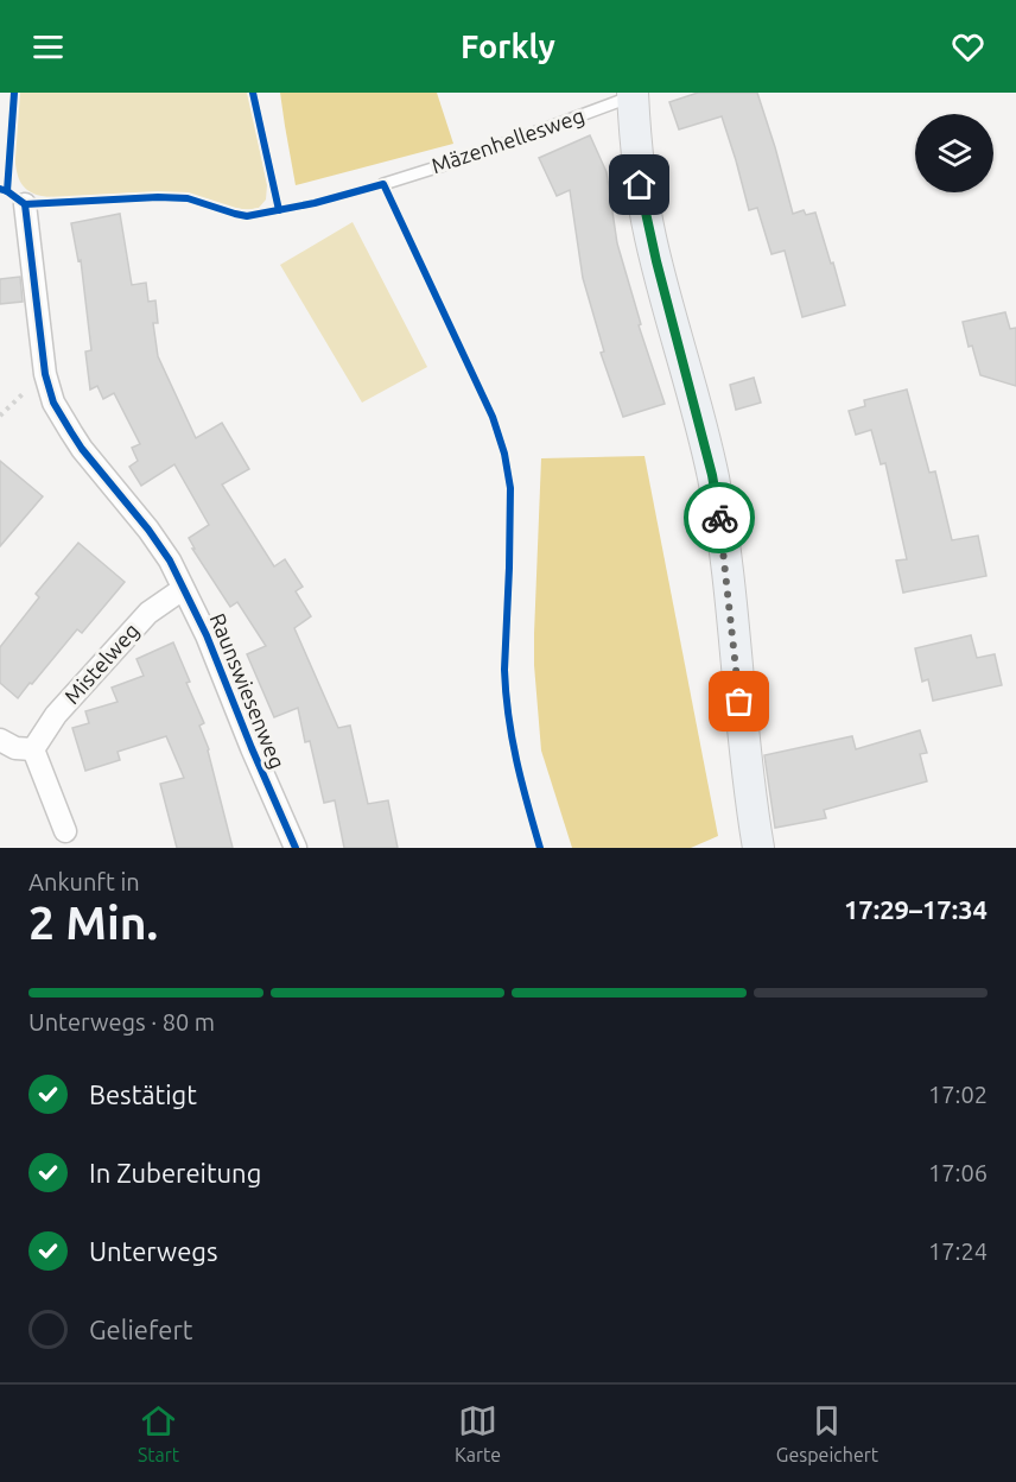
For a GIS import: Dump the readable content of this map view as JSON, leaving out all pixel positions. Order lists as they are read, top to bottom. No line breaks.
{"streets":{"street":["Mistelweg","Raunswiesenweg"],"lane":["Mäzenhellesweg"]},"crossings":[["Mistelweg","Raunswiesenweg"]],"page":{"header":"Forkly","heading":["2 Min.","Ankunft in","17:29–17:34"],"bar":"Unterwegs · 80 m","list":[["Bestätigt","17:02"],["In Zubereitung","17:06"],["Unterwegs","17:24"],"Geliefert"],"tabs":["Start","Karte","Gespeichert"]}}
